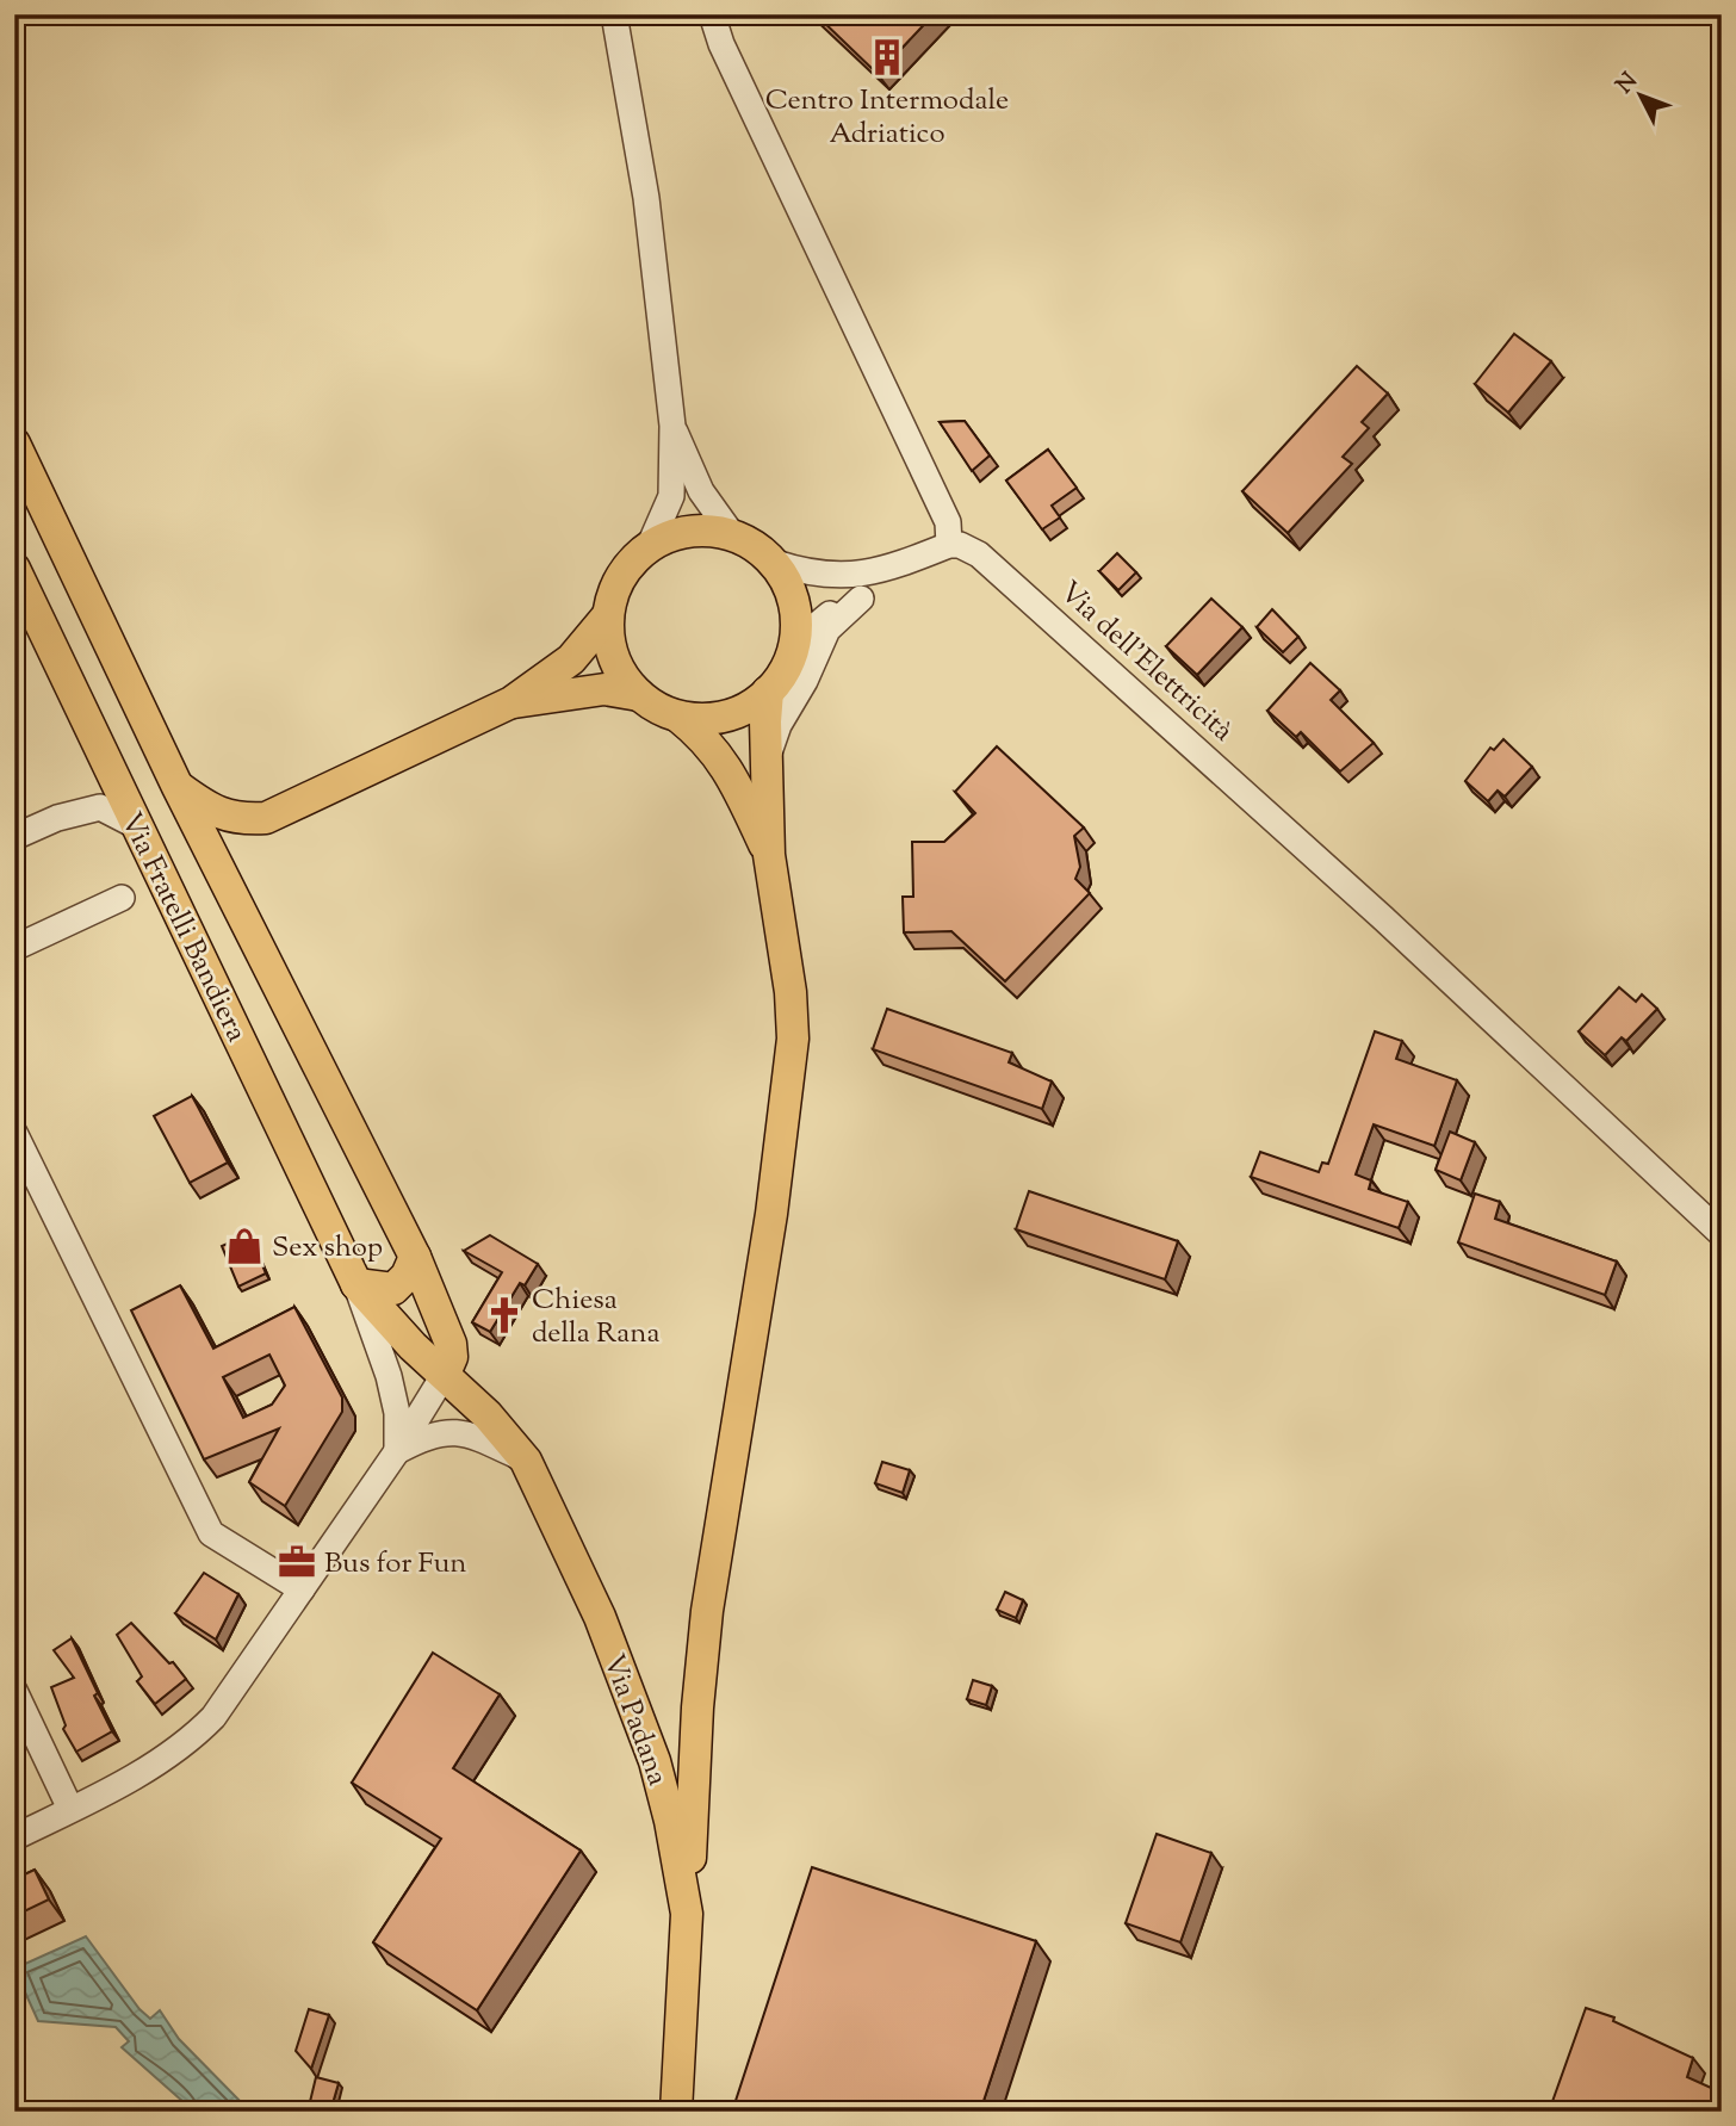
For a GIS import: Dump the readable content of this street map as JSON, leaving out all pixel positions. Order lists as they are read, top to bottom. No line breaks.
{"streets":{"main road":["Via Fratelli Bandiera","Via Padana"],"street":["Via dell'Elettricità"]},"crossings":[["Via Fratelli Bandiera","Via Padana"]],"places":{"building":["Centro Intermodale Adriatico"],"shop":["Sex shop"],"church":["Chiesa della Rana"],"office":["Bus for Fun"]},"north":"top left"}
